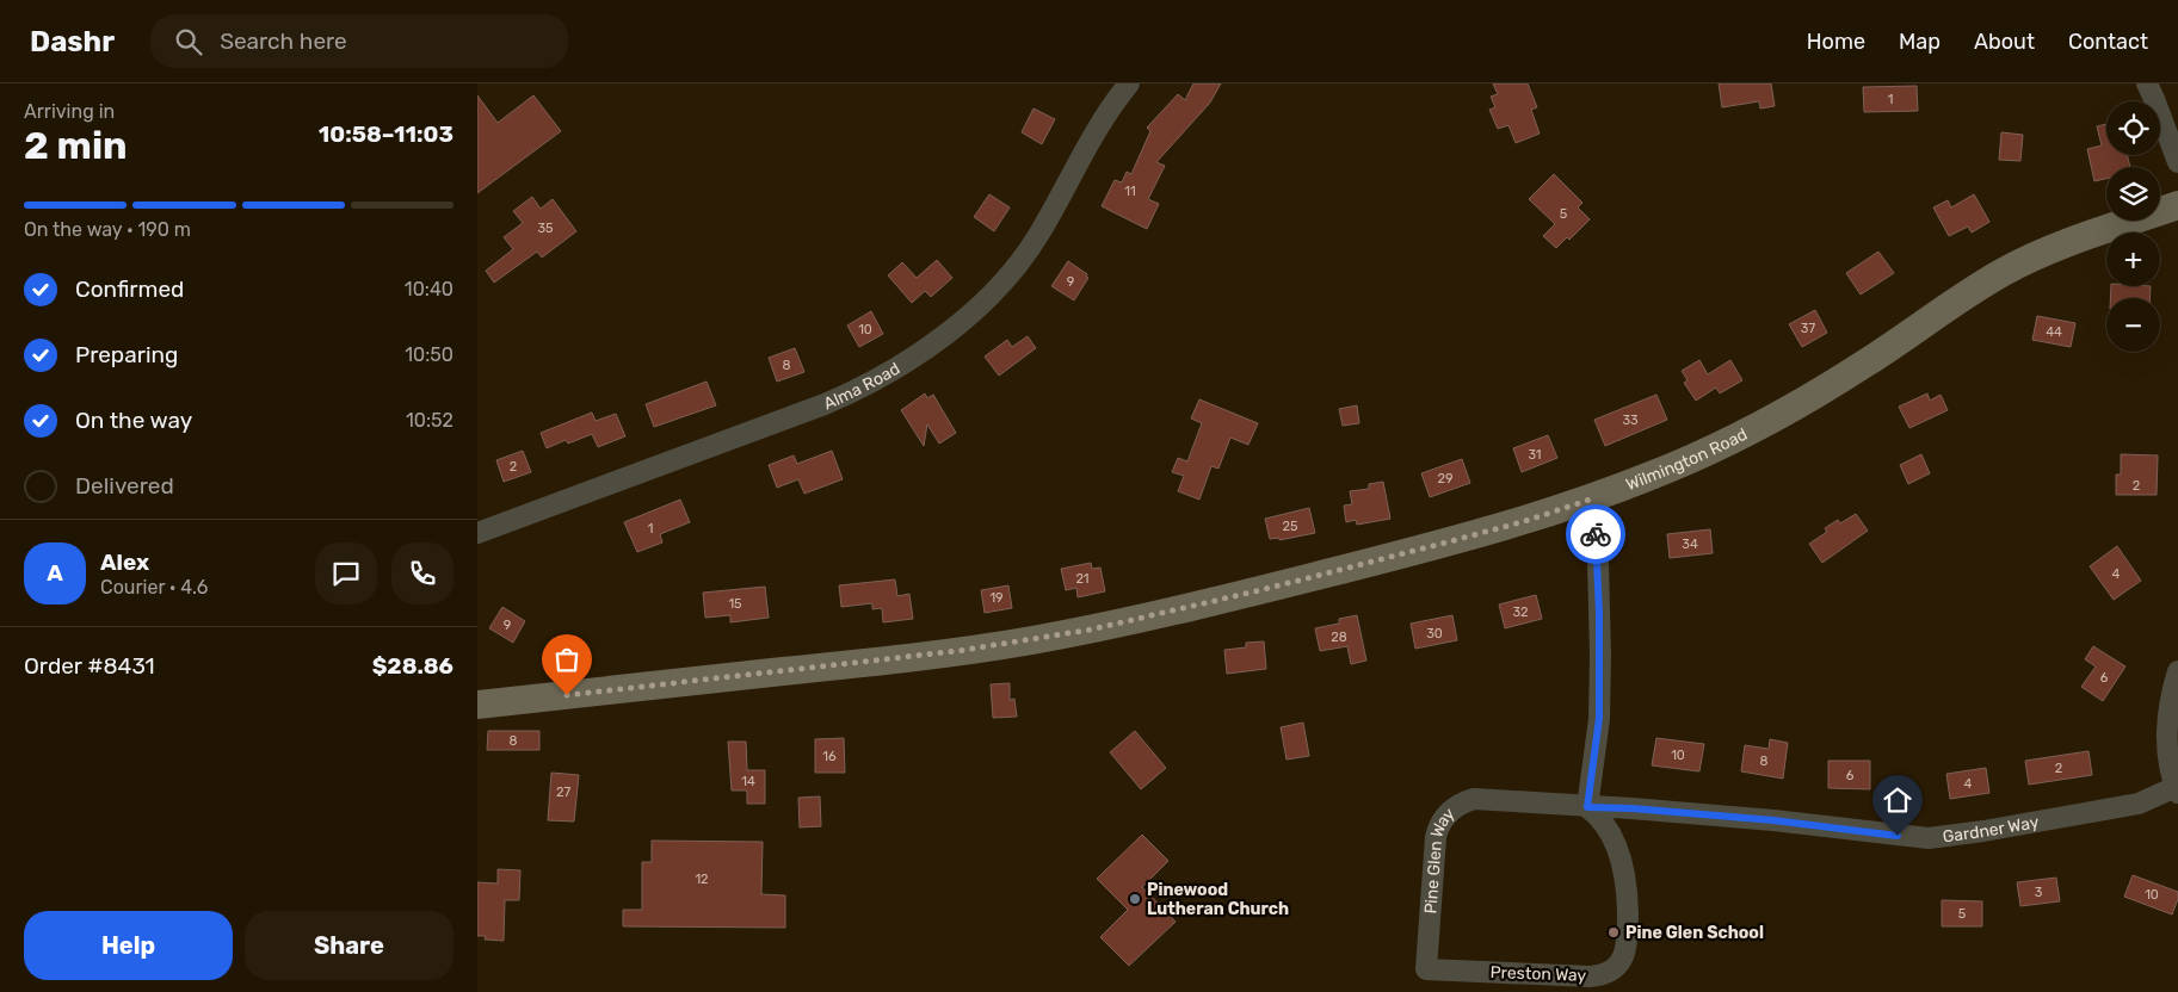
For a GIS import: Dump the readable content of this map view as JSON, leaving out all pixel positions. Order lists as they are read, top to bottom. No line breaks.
{"streets":{"main road":["Wilmington Road"],"street":["Alma Road","Gardner Way","Pine Glen Way","Preston Way"]},"crossings":[["Gardner Way","Pine Glen Way"],["Gardner Way","Preston Way"],["Pine Glen Way","Preston Way"]],"places":["Pinewood Lutheran Church","Pine Glen School"],"house_numbers":["1","11","5","35","9","37","10","44","8","33","31","2","29","2","25","1","34","4","21","19","15","32","9","30","28","6","8","10","16","8","2","6","14","4","27","12","3","10","5"],"page":{"header":"Dashr","search":"Search here","nav":["Home","Map","About","Contact"],"heading":["2 min","Arriving in","10:58–11:03"],"panel":["Alex","Courier · 4.6","Order #8431","$28.86"],"map_buttons":["+","−"],"bar":"On the way · 190 m","list":[["Confirmed","10:40"],["Preparing","10:50"],["On the way","10:52"],"Delivered"],"round":"A","buttons":["Help","Share"]}}
